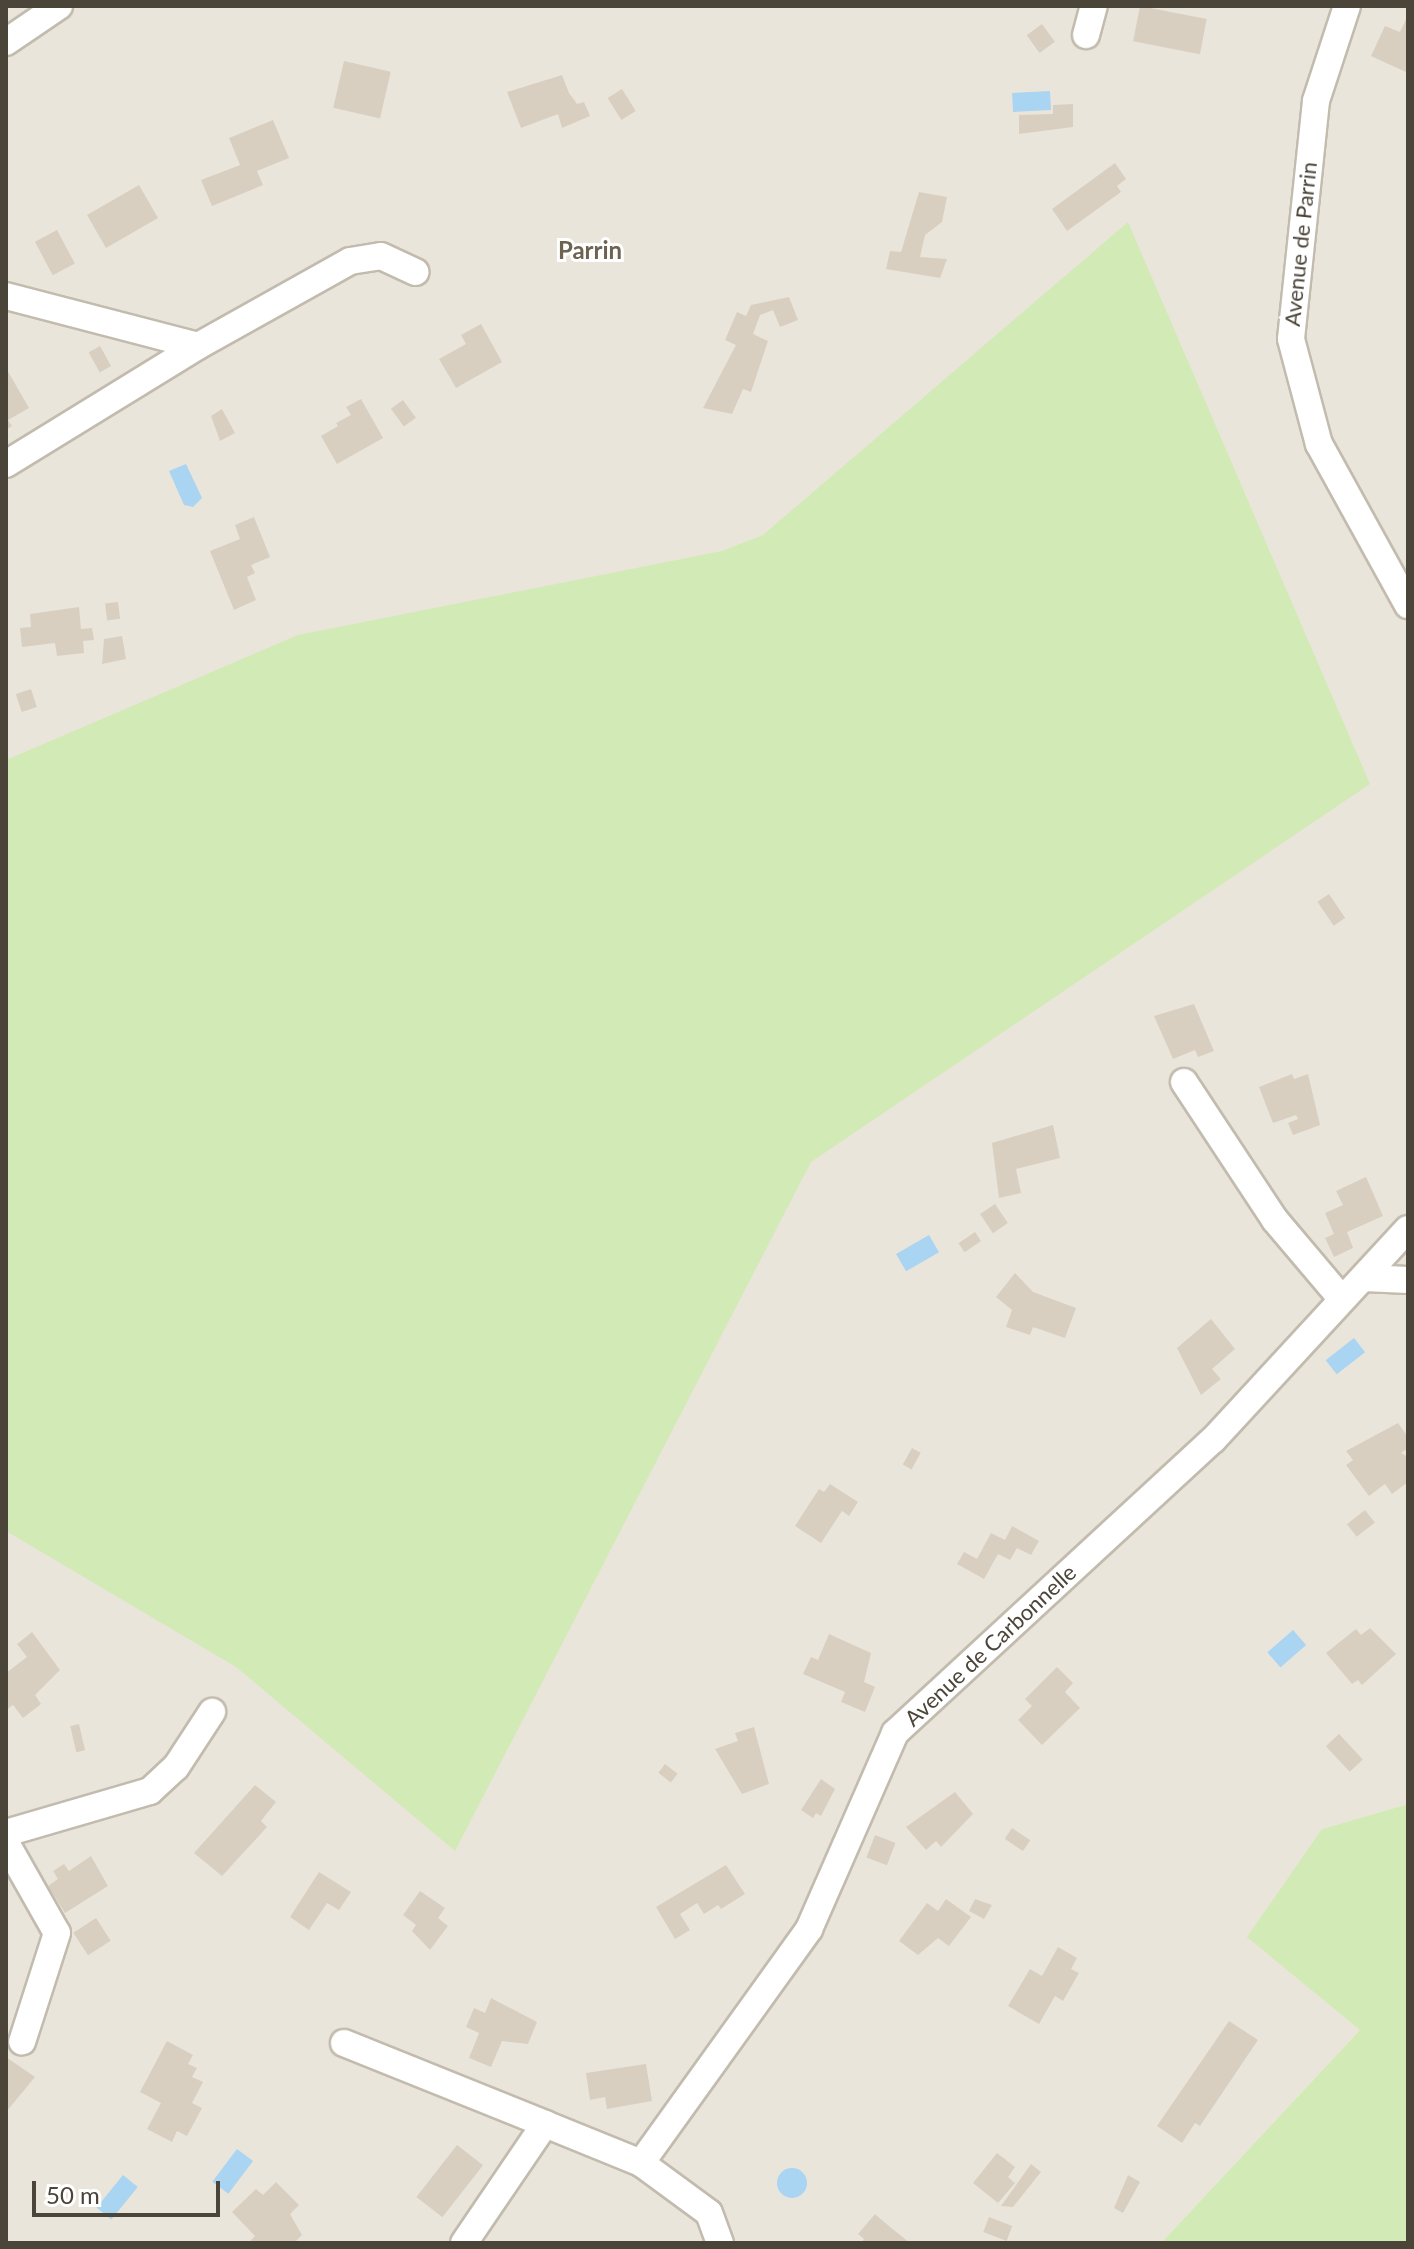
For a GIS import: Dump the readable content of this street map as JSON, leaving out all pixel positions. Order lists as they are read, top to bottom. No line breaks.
{"streets":{"street":["Avenue de Parrin","Avenue de Carbonnelle"]},"districts":["Parrin"],"scale_bar":"50 m"}
